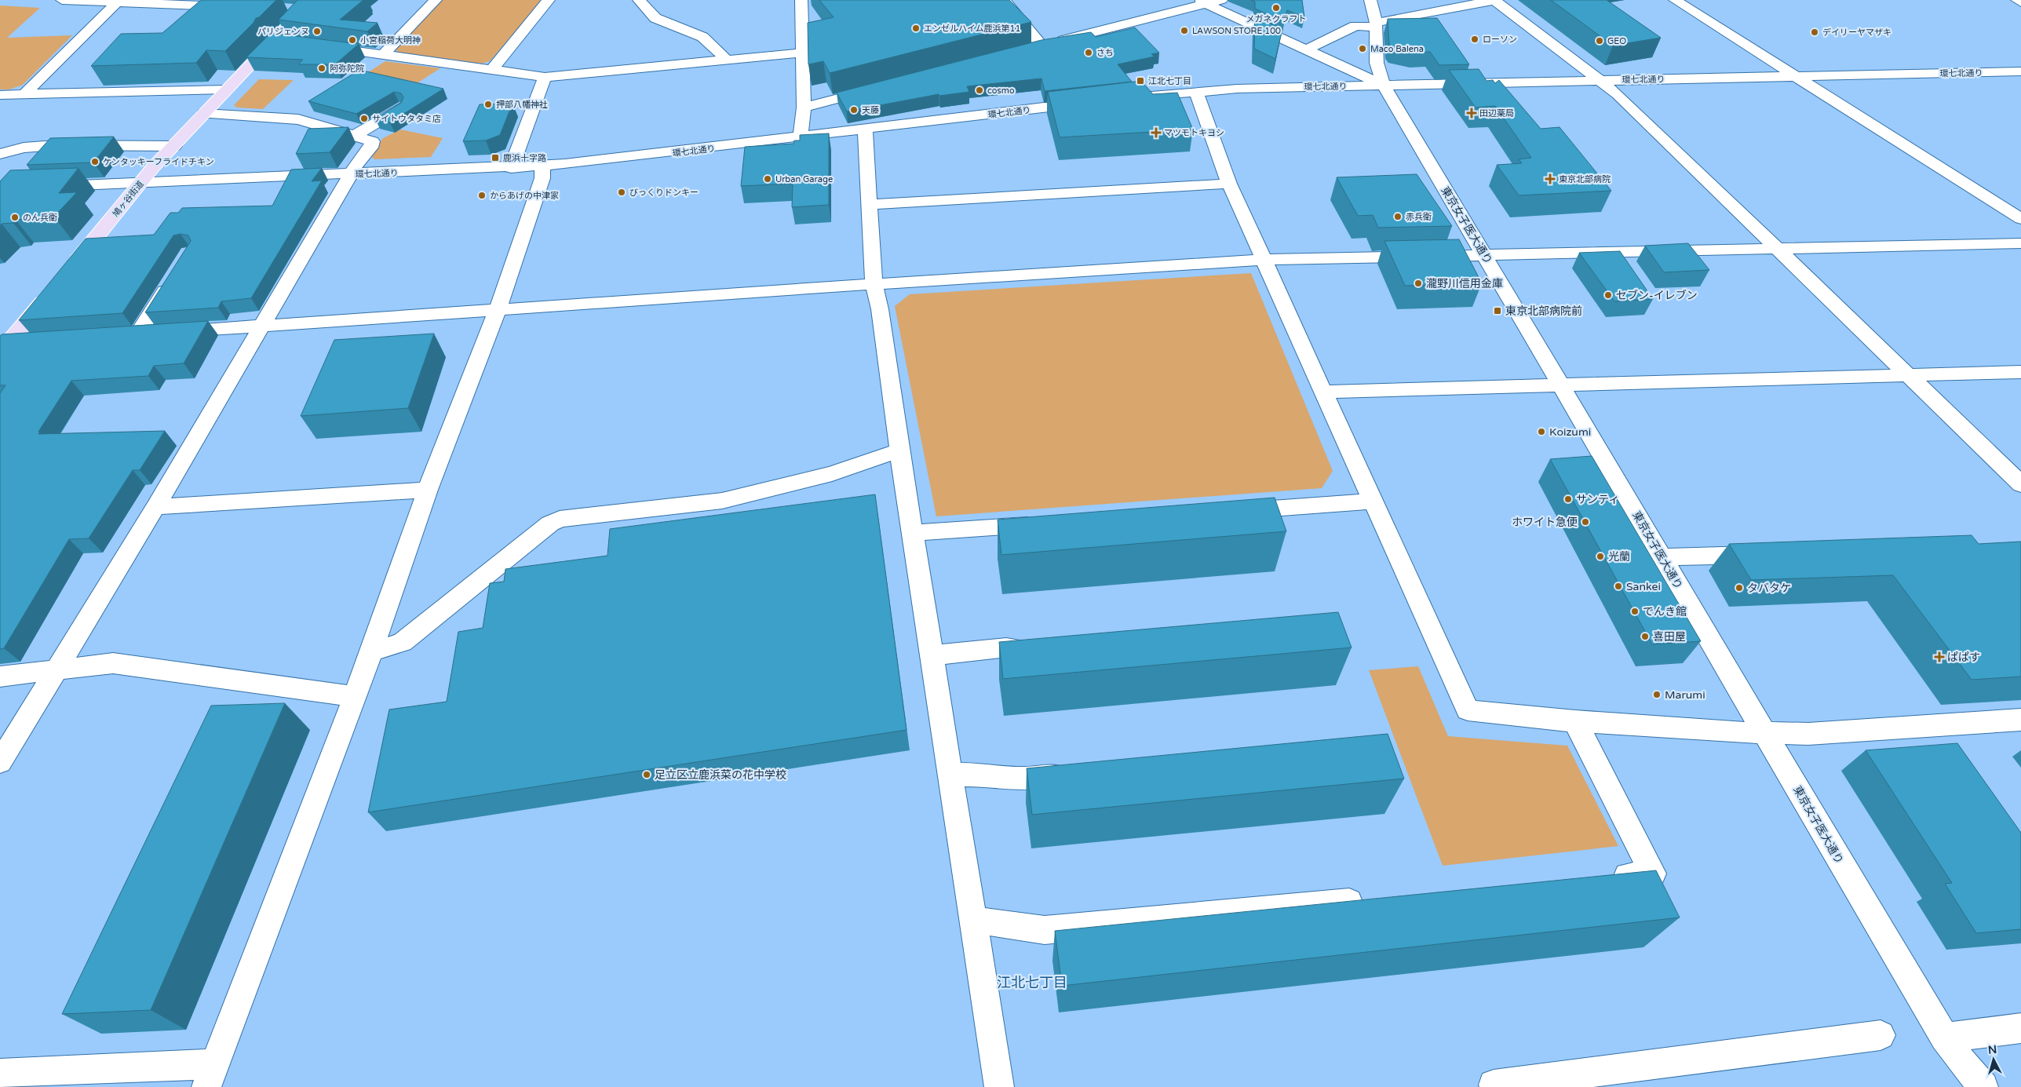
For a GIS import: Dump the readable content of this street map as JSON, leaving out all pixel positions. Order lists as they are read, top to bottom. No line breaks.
{"streets":{"main road":["鳩ヶ谷街道"],"street":["環七北通り","東京女子医大通り"]},"crossings":[["環七北通り","鳩ヶ谷街道"],["環七北通り","東京女子医大通り"]],"districts":["江北七丁目"],"places":{"other":["メガネクラフト","エンゼルハイム鹿浜第11","LAWSON STORE 100","パリジェンヌ","デイリーヤマザキ","ローソン","小宮稲荷大明神","GEO","Maco Balena","さち","阿弥陀院","cosmo","押部八幡神社","天藤","サイトウタタミ店","ケンタッキーフライドチキン","Urban Garage","びっくりドンキー","からあげの中津家","赤兵衛","のん兵衛","瀧野川信用金庫","セブン-イレブン","Koizumi","サンティ","ホワイト急便","光蘭","Sankei","タバタケ","でんき館","喜田屋","Marumi","足立区立鹿浜菜の花中学校"],"transit":["江北七丁目","鹿浜十字路","東京北部病院前"],"health":["田辺薬局","マツモトキヨシ","東京北部病院","ぱぱす"]},"north":"top"}
